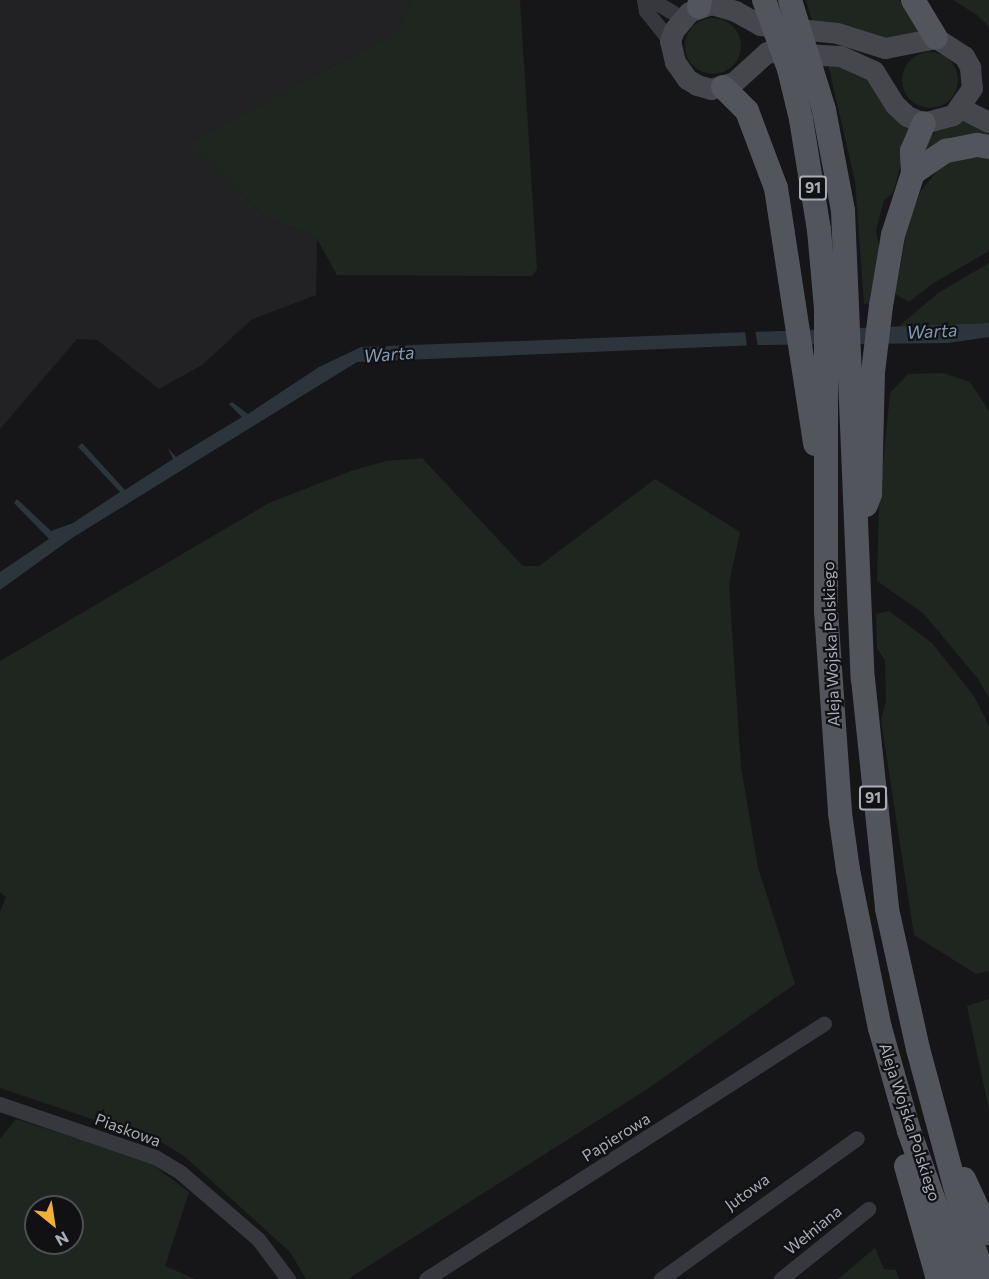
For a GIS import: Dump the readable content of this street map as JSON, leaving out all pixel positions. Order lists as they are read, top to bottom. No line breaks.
{"streets":{"main road":["91","Aleja Wojska Polskiego"],"street":["Piaskowa","Papierowa","Jutowa","Wełniana"]},"water":["Warta"],"north":"bottom right"}
